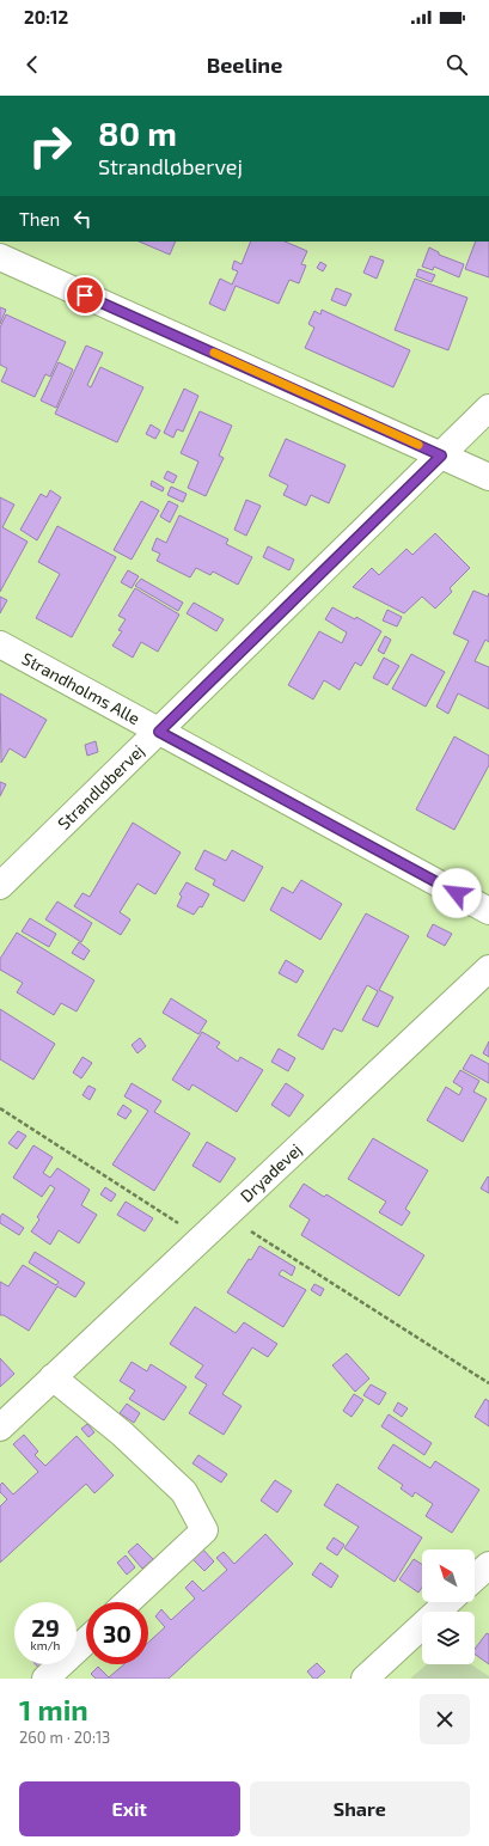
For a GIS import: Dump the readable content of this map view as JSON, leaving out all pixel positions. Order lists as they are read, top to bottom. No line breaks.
{"streets":{"street":["Strandholms Alle","Strandløbervej","Dryadevej"]},"crossings":[["Strandholms Alle","Strandløbervej"]],"north":"top left","page":{"status":"20:12","header":"Beeline","turn":["80 m","Strandløbervej"],"then":"Then","speed":"29 km/h","limit":"30","heading":["1 min","260 m · 20:13"],"buttons":["Exit","Share"]}}
